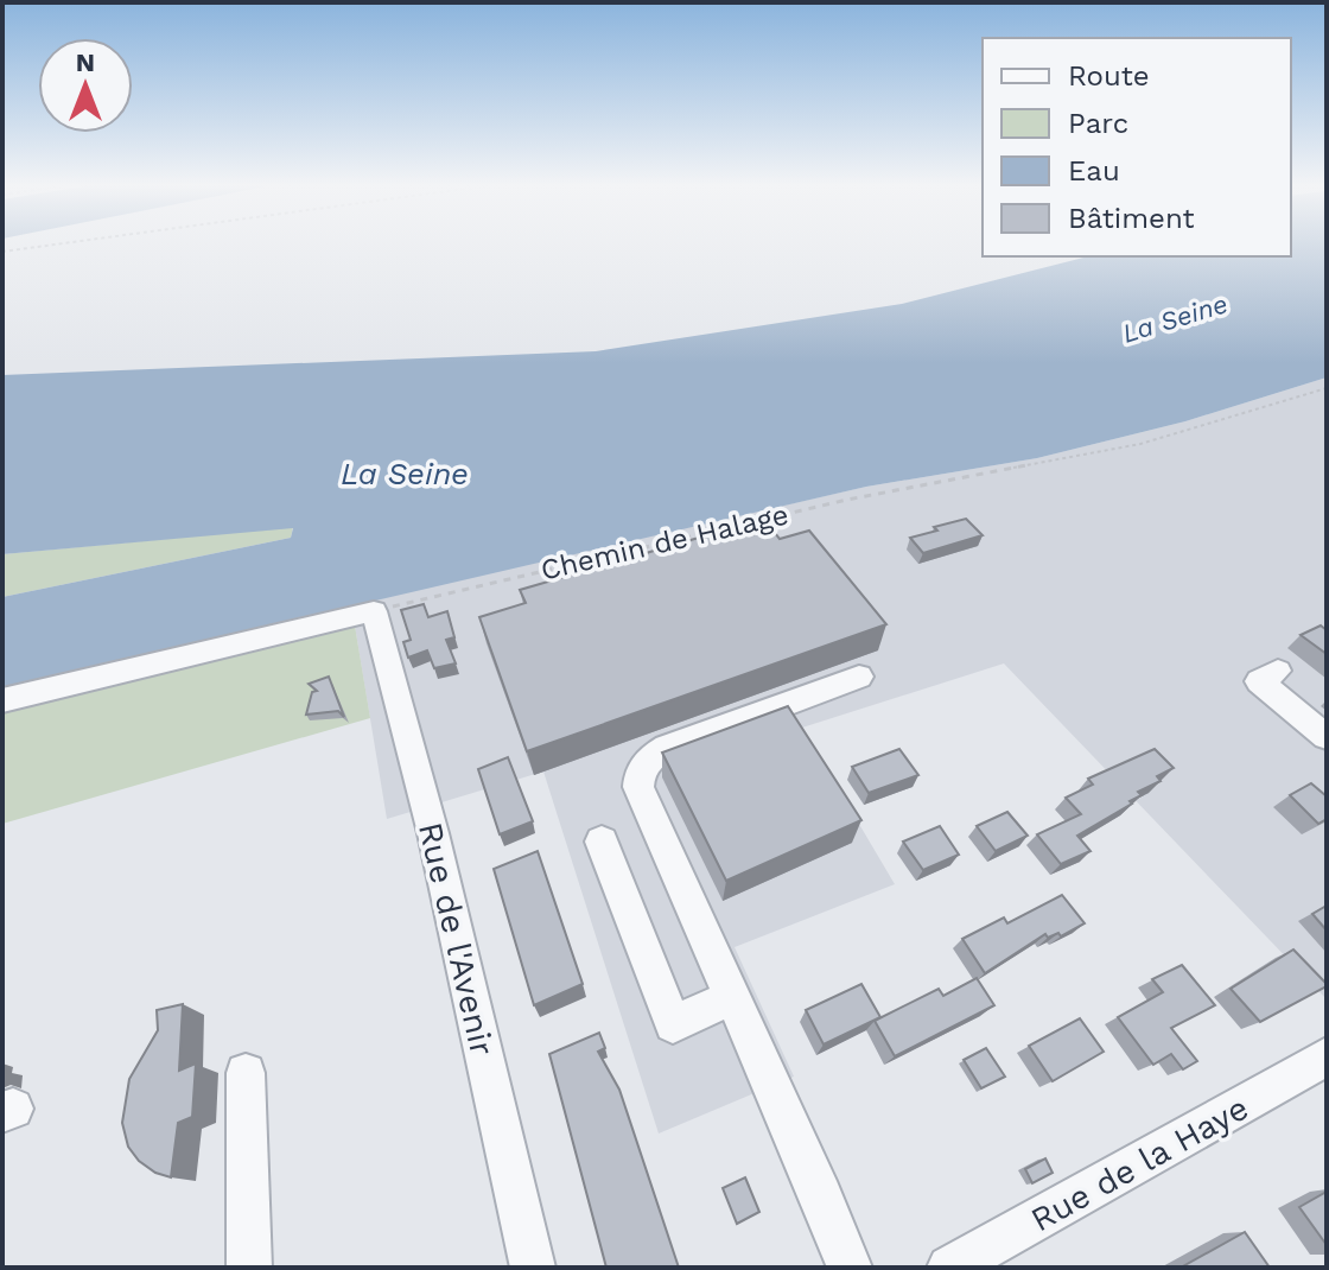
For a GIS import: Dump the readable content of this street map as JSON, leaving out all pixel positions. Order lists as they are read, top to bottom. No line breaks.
{"streets":{"street":["Rue de l'Avenir","Rue de la Haye"],"path":["Chemin de Halage"]},"crossings":[["Chemin de Halage","Rue de l'Avenir"]],"water":["La Seine"],"legend":["Route","Parc","Eau","Bâtiment"],"north":"top"}
